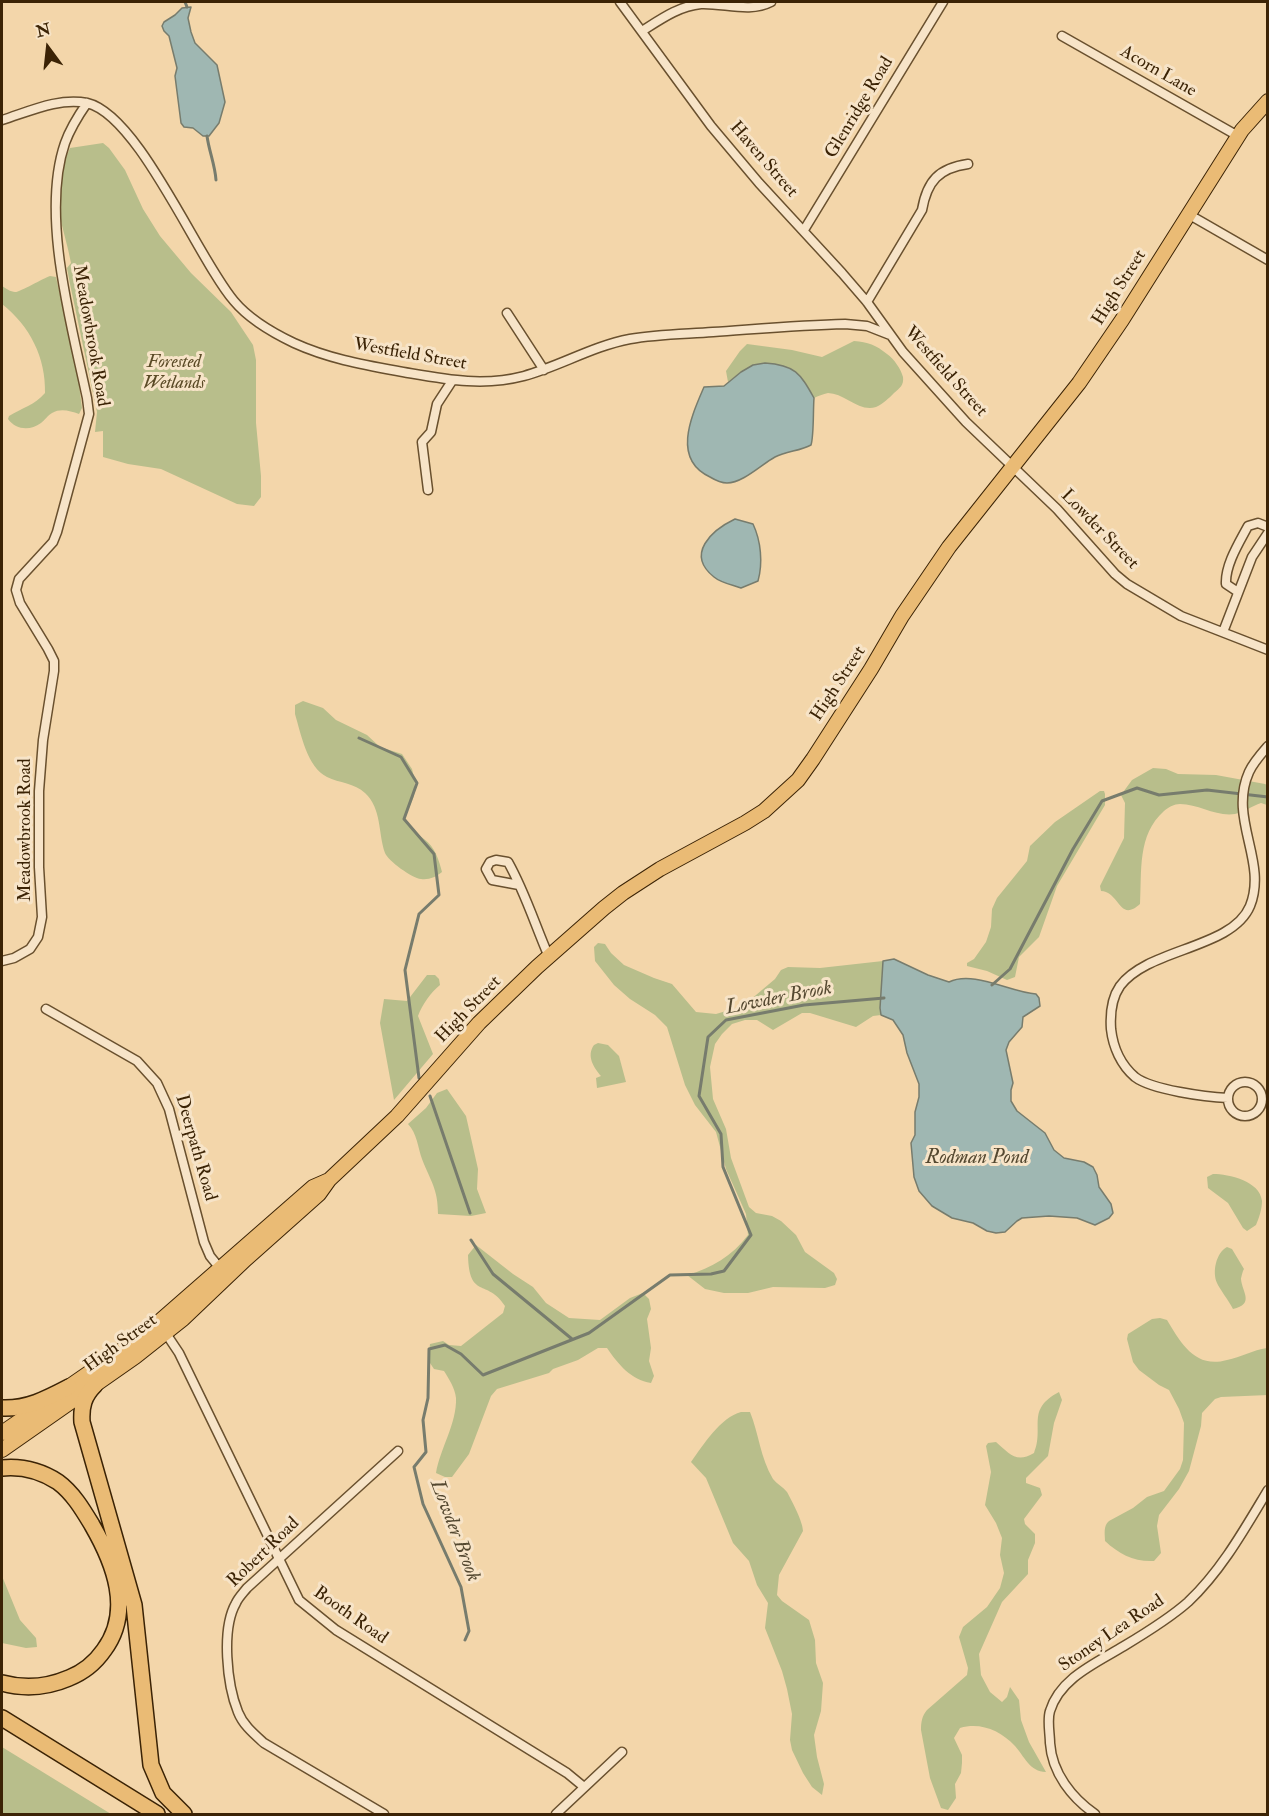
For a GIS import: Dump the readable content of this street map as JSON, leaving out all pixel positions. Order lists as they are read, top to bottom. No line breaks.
{"streets":{"main road":["High Street"],"street":["Acorn Lane","Glenridge Road","Haven Street","Meadowbrook Road","Westfield Street","Lowder Street","Deerpath Road","Robert Road","Booth Road","Stoney Lea Road"]},"crossings":[["Acorn Lane","High Street"],["Glenridge Road","Haven Street"],["Haven Street","Westfield Street"],["High Street","Westfield Street"],["High Street","Lowder Street"],["High Street","Deerpath Road"],["High Street","Booth Road"],["Meadowbrook Road","Westfield Street"],["Westfield Street","Lowder Street"],["Robert Road","Booth Road"]],"water":["Lowder Brook","Rodman Pond"],"parks":["Forested Wetlands"],"north":"top"}
